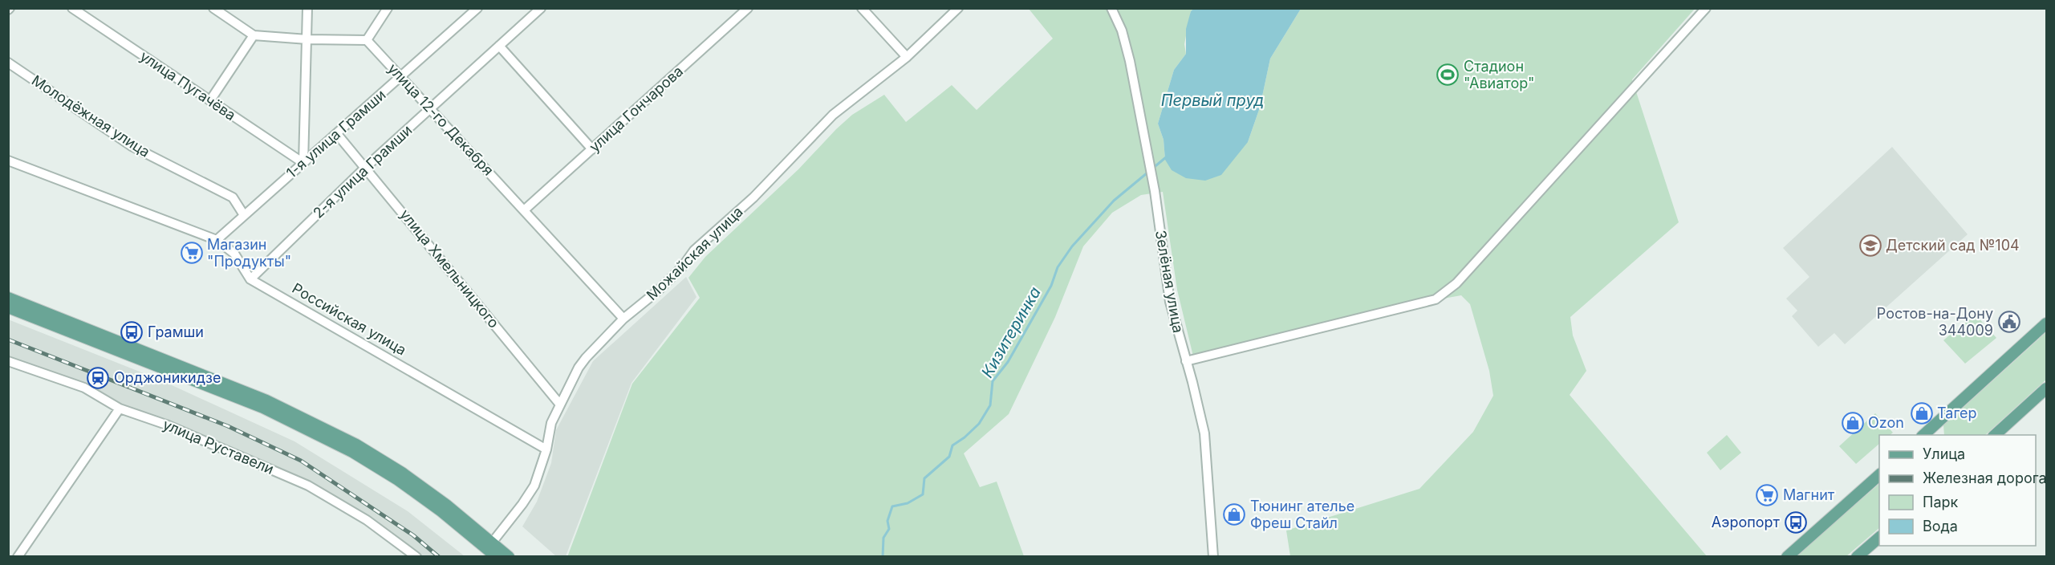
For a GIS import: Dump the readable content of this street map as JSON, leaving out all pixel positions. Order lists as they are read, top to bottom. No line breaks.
{"streets":{"street":["улица Пугачёва","улица Гончарова","Молодёжная улица","улица 12-го Декабря","1-я улица Грамши","2-я улица Грамши","Можайская улица","улица Хмельницкого","Зелёная улица","Российская улица","улица Руставели"]},"crossings":[["улица Пугачёва","1-я улица Грамши"],["улица Гончарова","улица 12-го Декабря"],["Молодёжная улица","1-я улица Грамши"],["улица 12-го Декабря","1-я улица Грамши"],["улица 12-го Декабря","2-я улица Грамши"],["улица 12-го Декабря","Можайская улица"],["1-я улица Грамши","улица Хмельницкого"],["1-я улица Грамши","Российская улица"],["2-я улица Грамши","улица Хмельницкого"],["2-я улица Грамши","Российская улица"],["Можайская улица","улица Хмельницкого"],["Можайская улица","Российская улица"]],"water":["Первый пруд","Кизитеринка"],"places":{"sports":["Стадион \"Авиатор\""],"school or university":["Детский сад №104"],"supermarket":["Магазин \"Продукты\"","Магнит"],"public building":["Ростов-на-Дону 344009"],"bus stop":["Грамши","Аэропорт"],"station":["Орджоникидзе"],"shop":["Тагер","Ozon","Тюнинг ателье Фреш Стайл"]},"legend":["Улица","Железная дорога","Парк","Вода"]}
